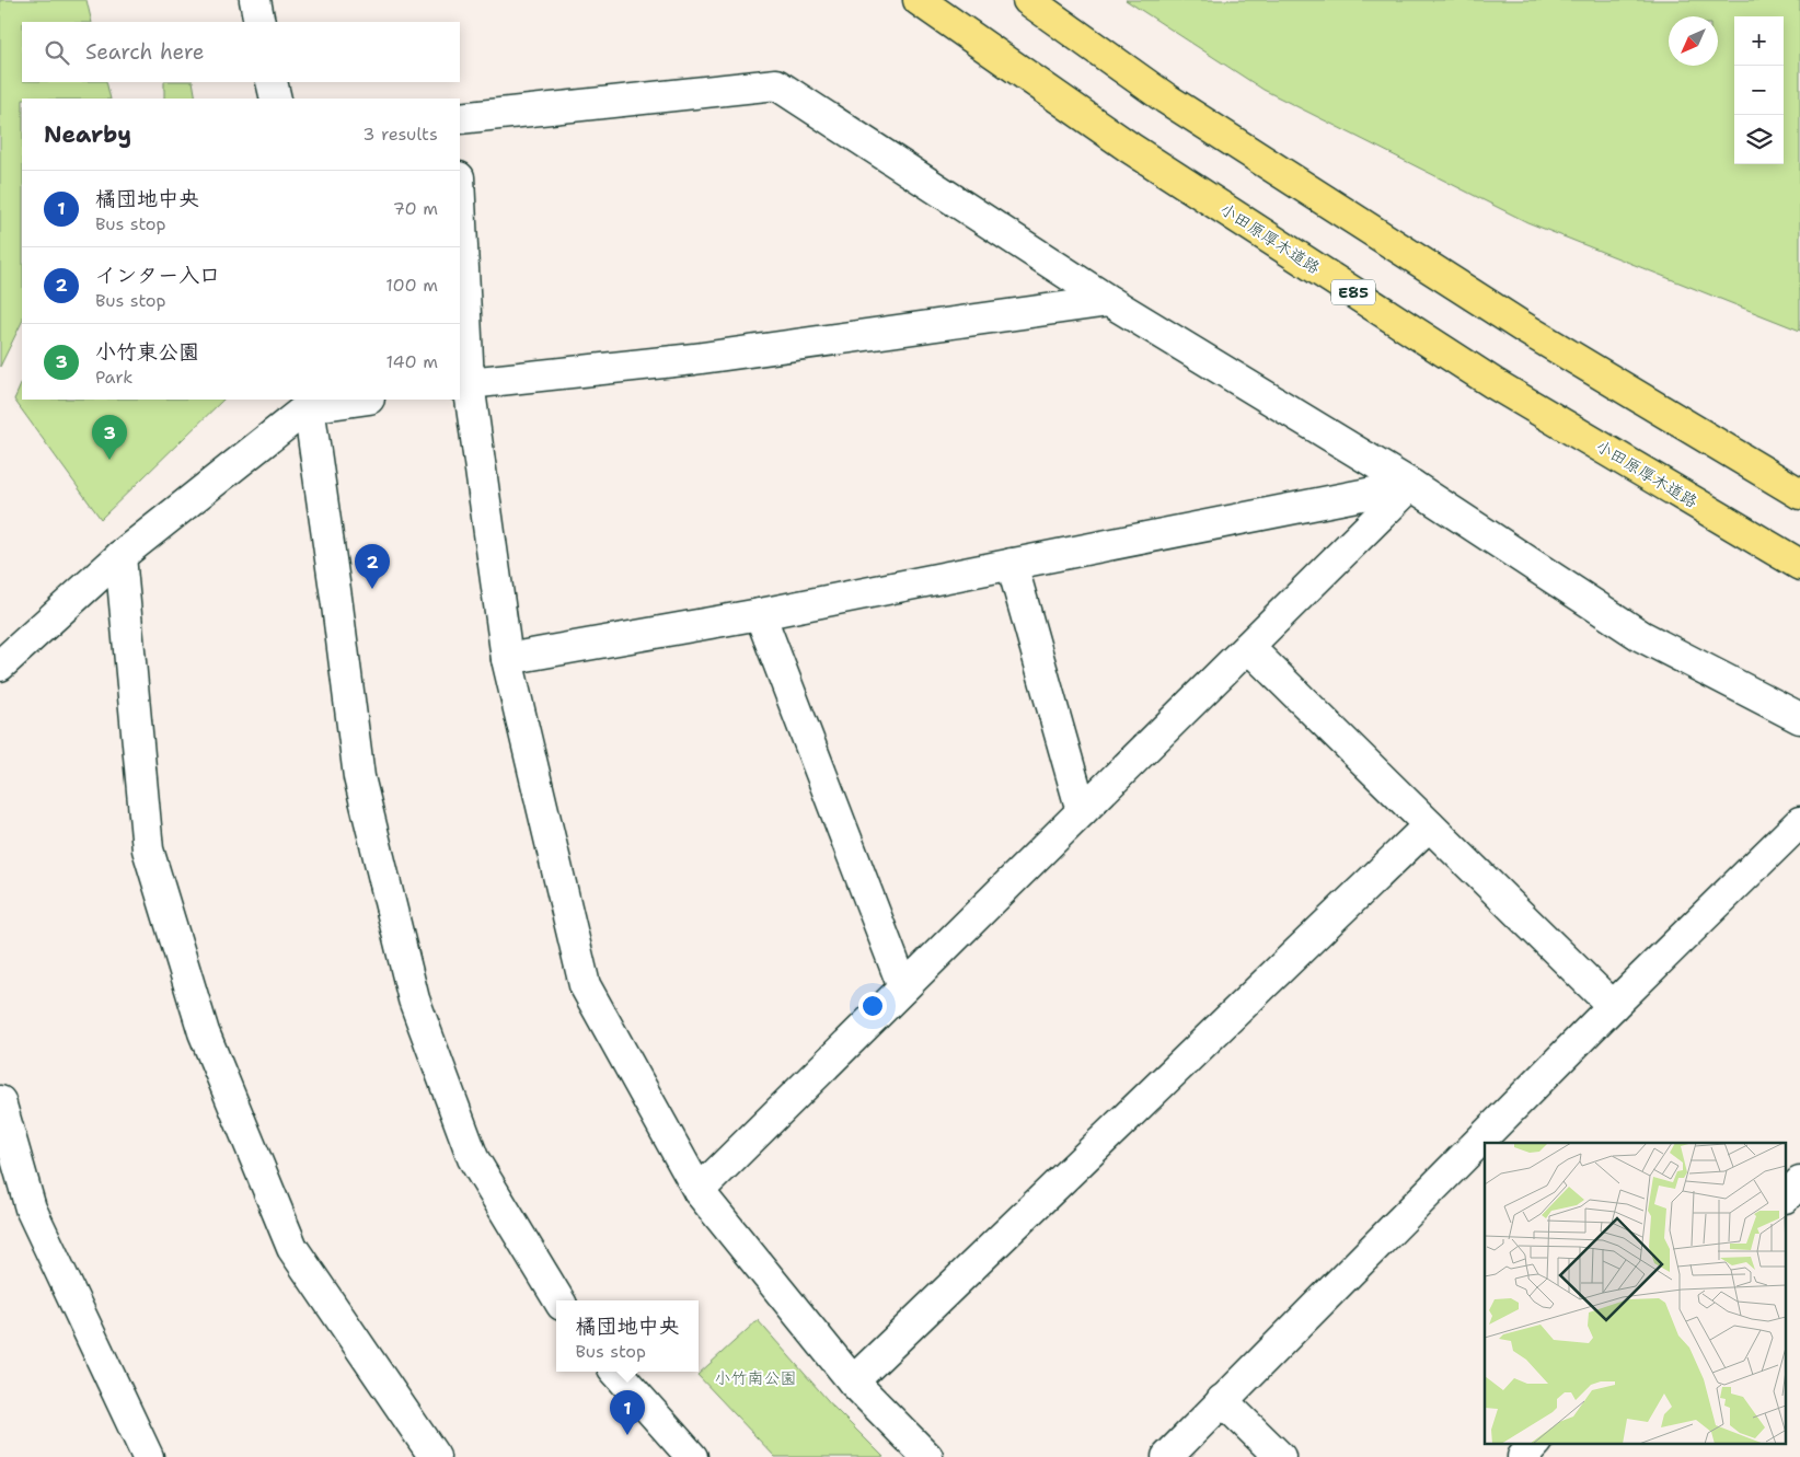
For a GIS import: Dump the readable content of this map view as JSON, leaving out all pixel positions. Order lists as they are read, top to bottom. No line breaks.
{"streets":{"highway":["小田原厚木道路","E85"]},"parks":["小竹南公園"],"north":"bottom left","page":{"map_buttons":["+","−"],"search":"Search here","heading":["Nearby","3 results"],"list":[{"mark":"1","name":"橘団地中央","note":"Bus stop","value":"70 m"},{"mark":"2","name":"インター入口","note":"Bus stop","value":"100 m"},{"mark":"3","name":"小竹東公園","note":"Park","value":"140 m"}],"pins":["3","2","1"],"popup":["橘団地中央","Bus stop"]}}
